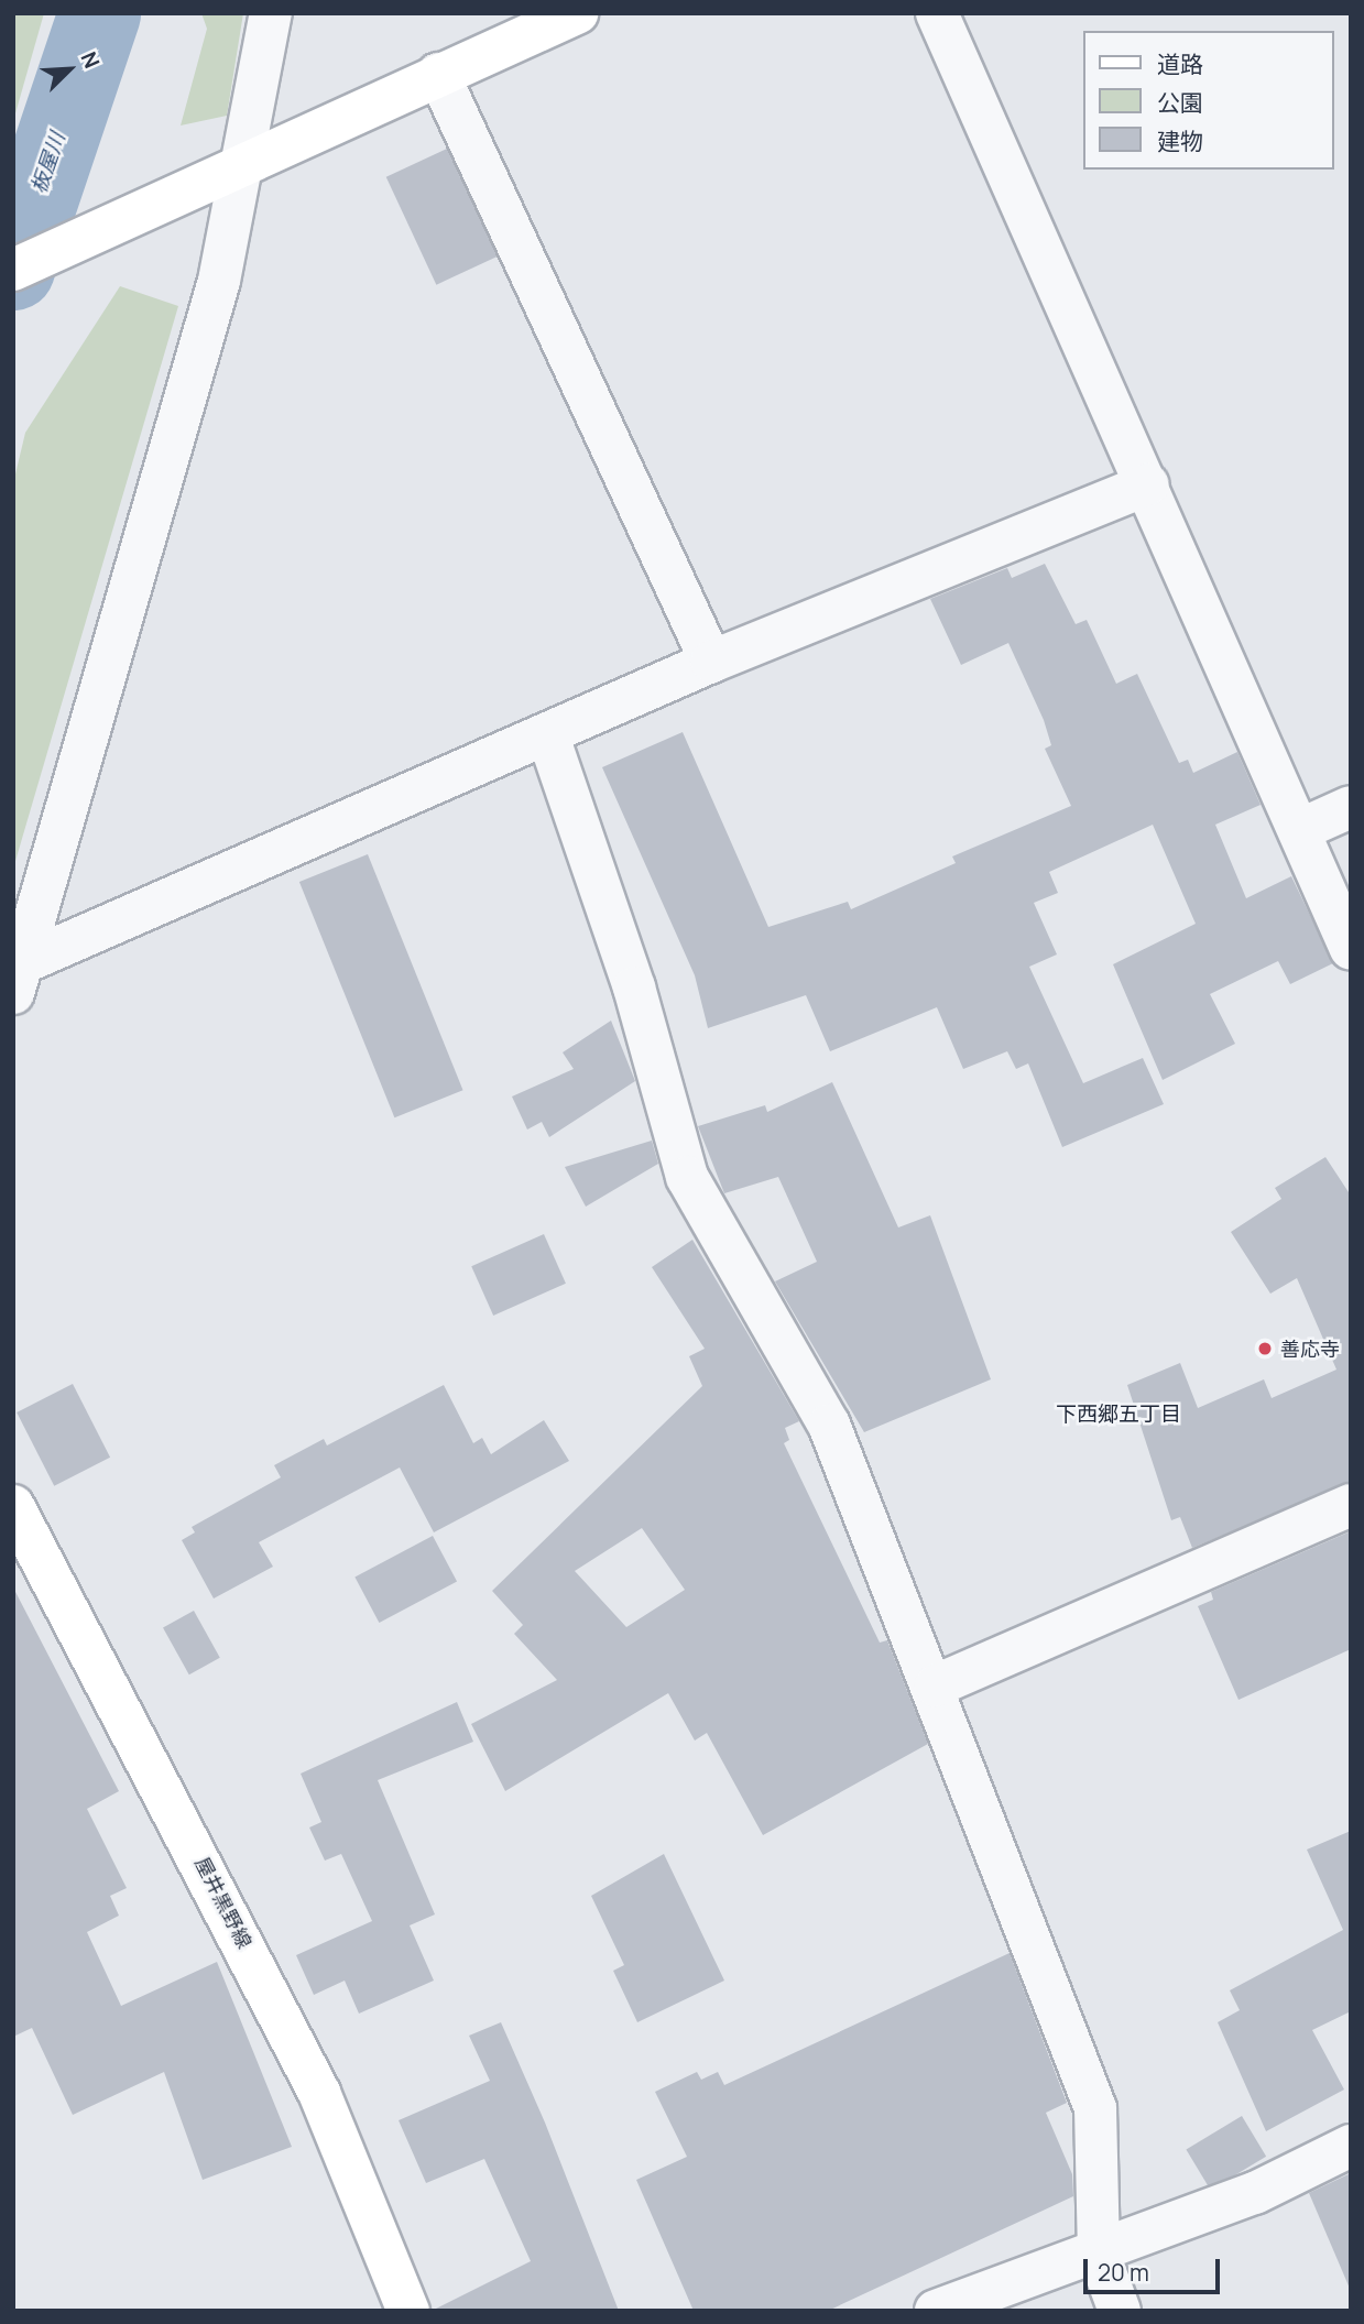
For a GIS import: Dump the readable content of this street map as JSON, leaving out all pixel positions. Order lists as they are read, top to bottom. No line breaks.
{"streets":{"main road":["屋井黒野線"]},"districts":["下西郷五丁目"],"water":["板屋川"],"places":["善応寺"],"legend":["道路","公園","建物"],"scale_bar":"20 m","north":"top right"}
